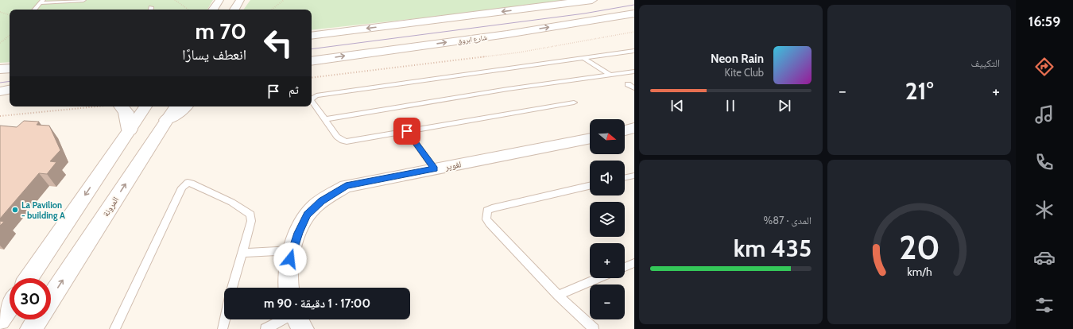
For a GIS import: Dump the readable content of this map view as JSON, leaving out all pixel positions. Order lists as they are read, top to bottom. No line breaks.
{"streets":{"street":["شارع ابروق","لغوير","المرونة"]},"places":["La Pavilion - building A"],"north":"right","page":{"tabs":"16:59","tile":["التكييف",["المدى · 87%","435 km"]],"turn":["70 m","انعطف يسارًا"],"song":["Neon Rain","Kite Club"],"then":"ثم","heat":["−","21°","+"],"map_buttons":["+","−"],"limit":"30","trip":"17:00 · 1 دقيقة · 90 m","gauge":["20","km/h"]}}
